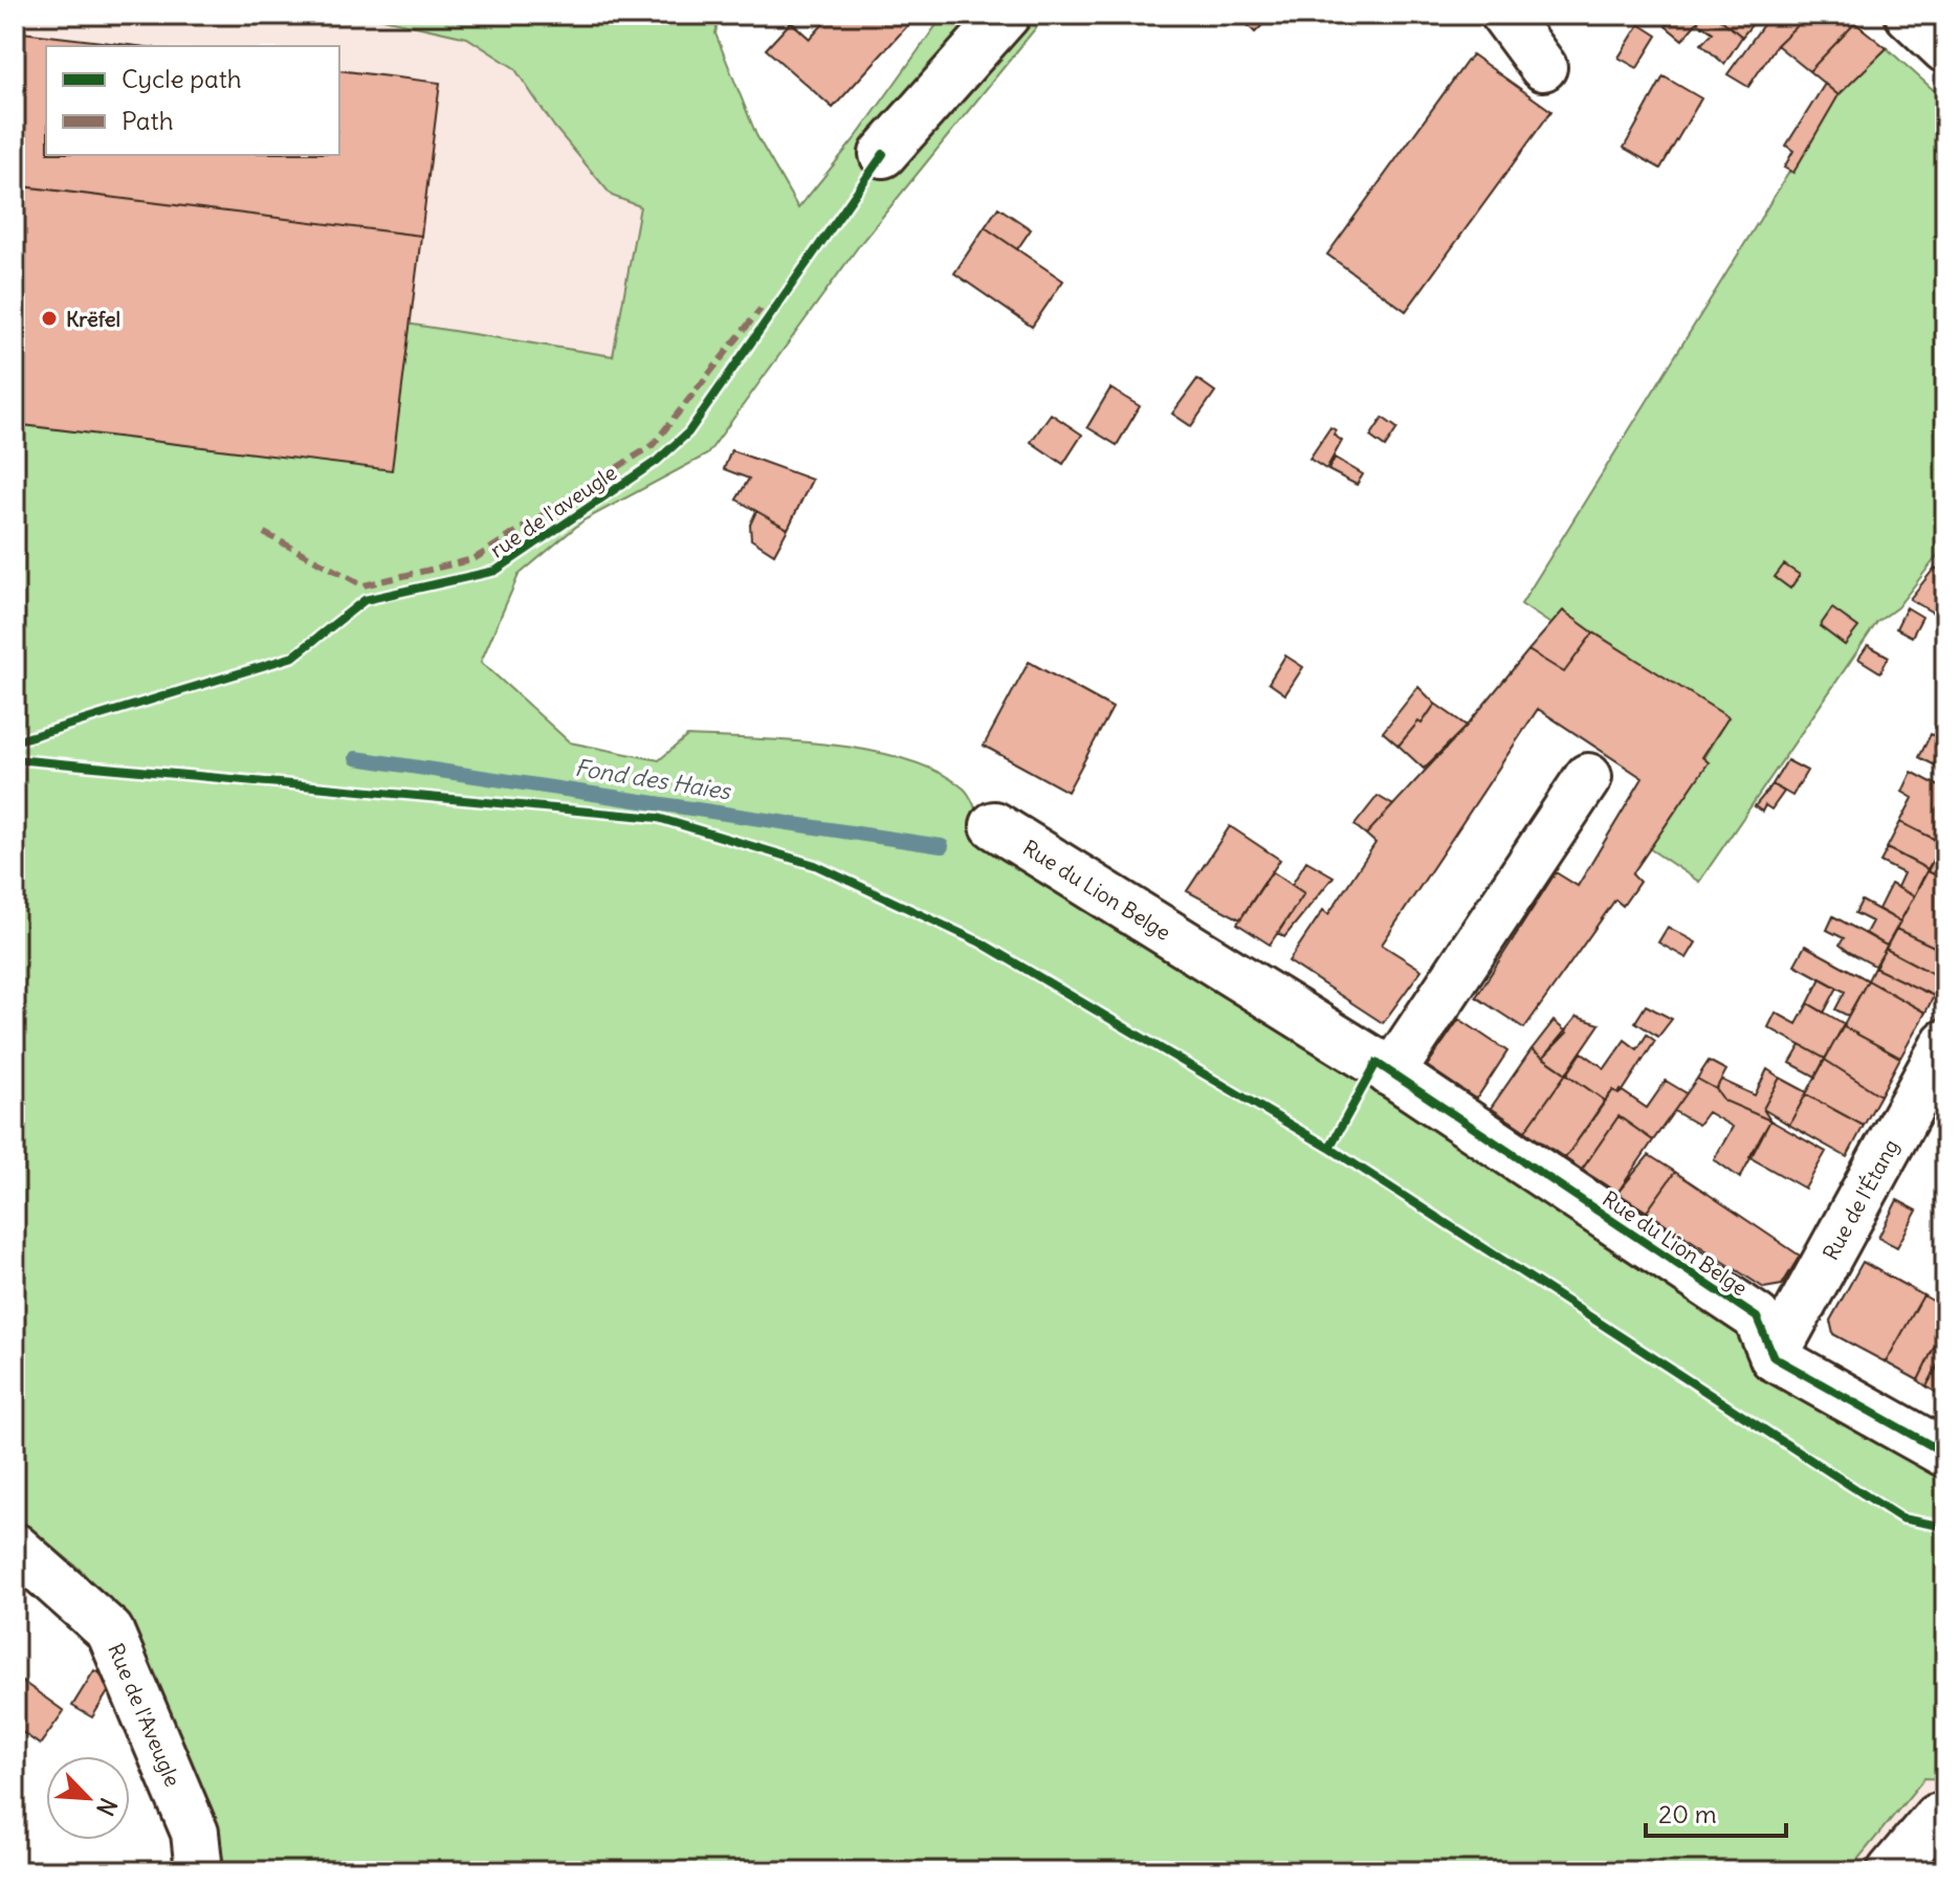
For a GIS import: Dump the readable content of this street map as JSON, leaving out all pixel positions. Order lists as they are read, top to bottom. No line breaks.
{"streets":{"street":["Rue du Lion Belge","Rue de l'Étang","Rue de l'Aveugle"],"cycle path":["rue de l'aveugle"]},"crossings":[["Rue du Lion Belge","Rue de l'Étang"]],"water":["Fond des Haies"],"places":["Krëfel"],"legend":["Cycle path","Path"],"scale_bar":"20 m","north":"bottom right"}
